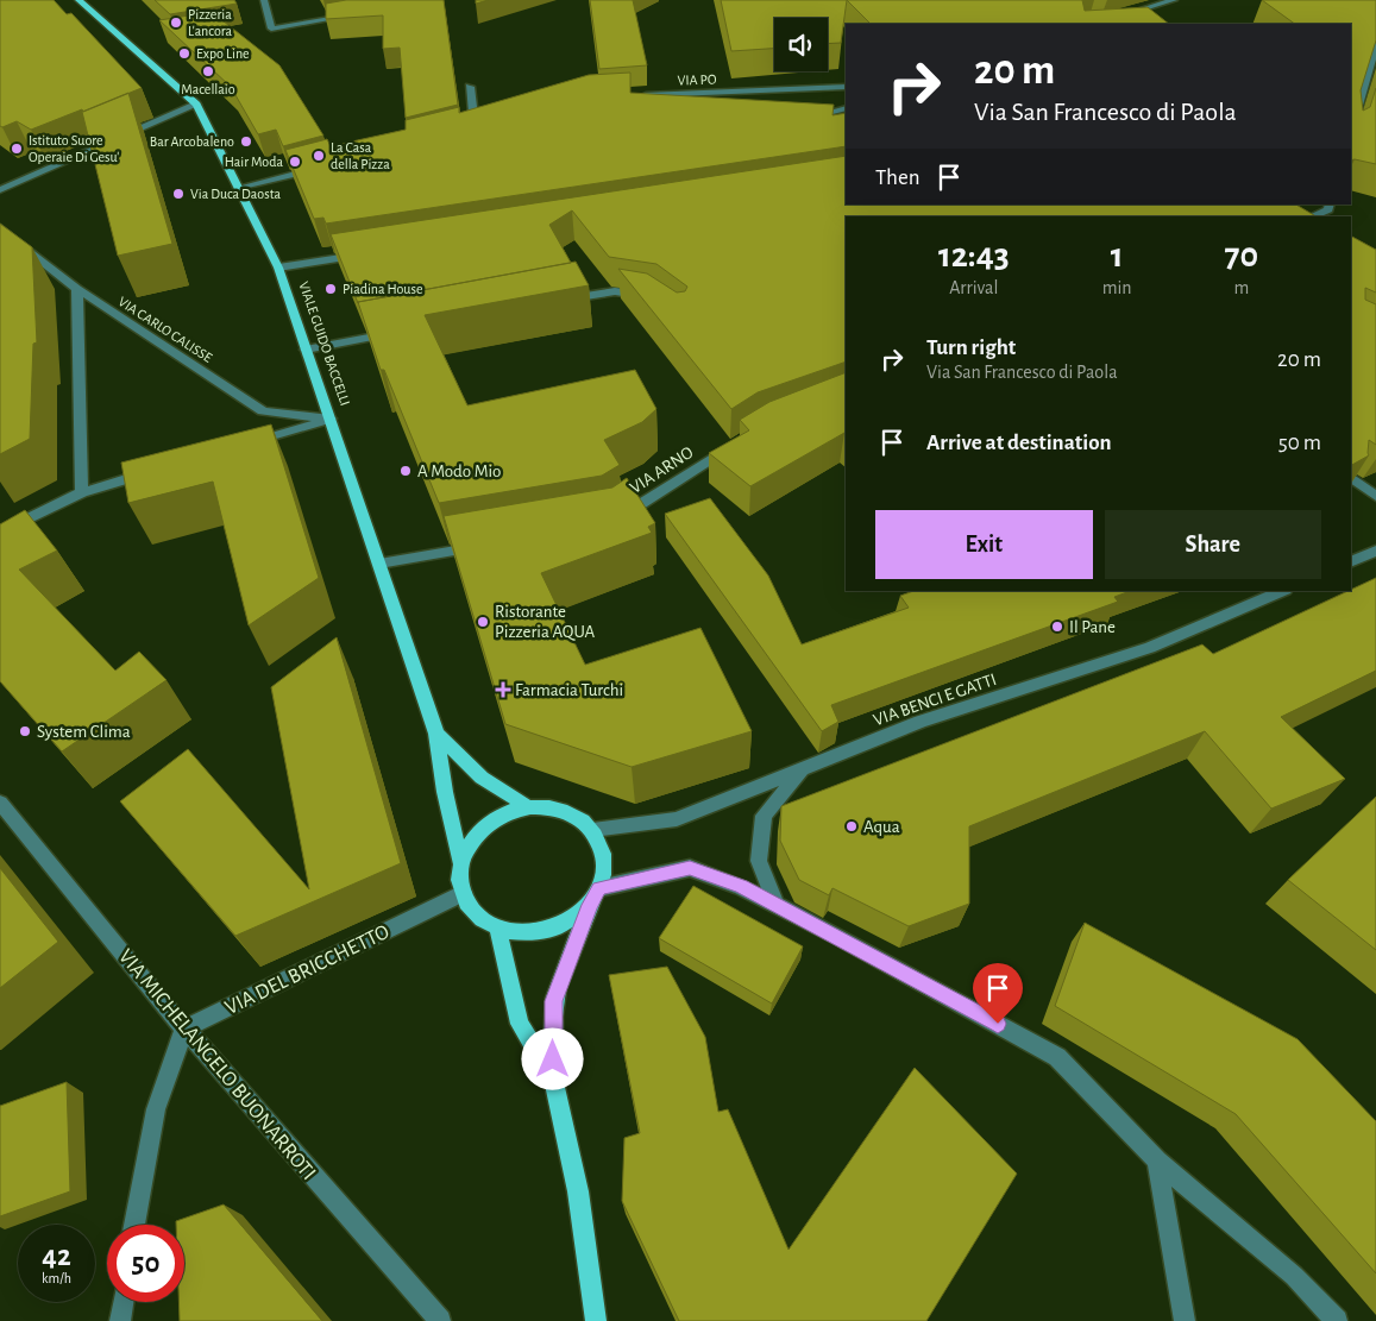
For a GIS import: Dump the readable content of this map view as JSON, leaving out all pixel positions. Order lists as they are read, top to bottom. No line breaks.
{"streets":{"main road":["VIALE GUIDO BACCELLI"],"street":["VIA PO","VIA CARLO CALISSE","VIA ARNO","VIA BENCI E GATTI","VIA DEL BRICCHETTO","VIA MICHELANGELO BUONARROTI"]},"crossings":[["VIA CARLO CALISSE","VIALE GUIDO BACCELLI"],["VIALE GUIDO BACCELLI","VIA BENCI E GATTI"],["VIALE GUIDO BACCELLI","VIA DEL BRICCHETTO"],["VIA BENCI E GATTI","VIA DEL BRICCHETTO"],["VIA DEL BRICCHETTO","VIA MICHELANGELO BUONARROTI"]],"places":{"other":["Pizzeria L'ancora","Expo Line","Macellaio","Bar Arcobaleno","Istituto Suore Operaie Di Gesu'","La Casa della Pizza","Hair Moda","Via Duca Daosta","Piadina House","A Modo Mio","Ristorante Pizzeria AQUA","Il Pane","System Clima","Aqua"],"health":["Farmacia Turchi"]},"page":{"turn":["20 m","Via San Francesco di Paola"],"then":"Then","eta":["12:43","Arrival","1","min","70","m"],"list":[{"name":"Turn right","note":"Via San Francesco di Paola","value":"20 m"},{"name":"Arrive at destination","value":"50 m"}],"buttons":["Exit","Share"],"speed":"42 km/h","limit":"50"}}
